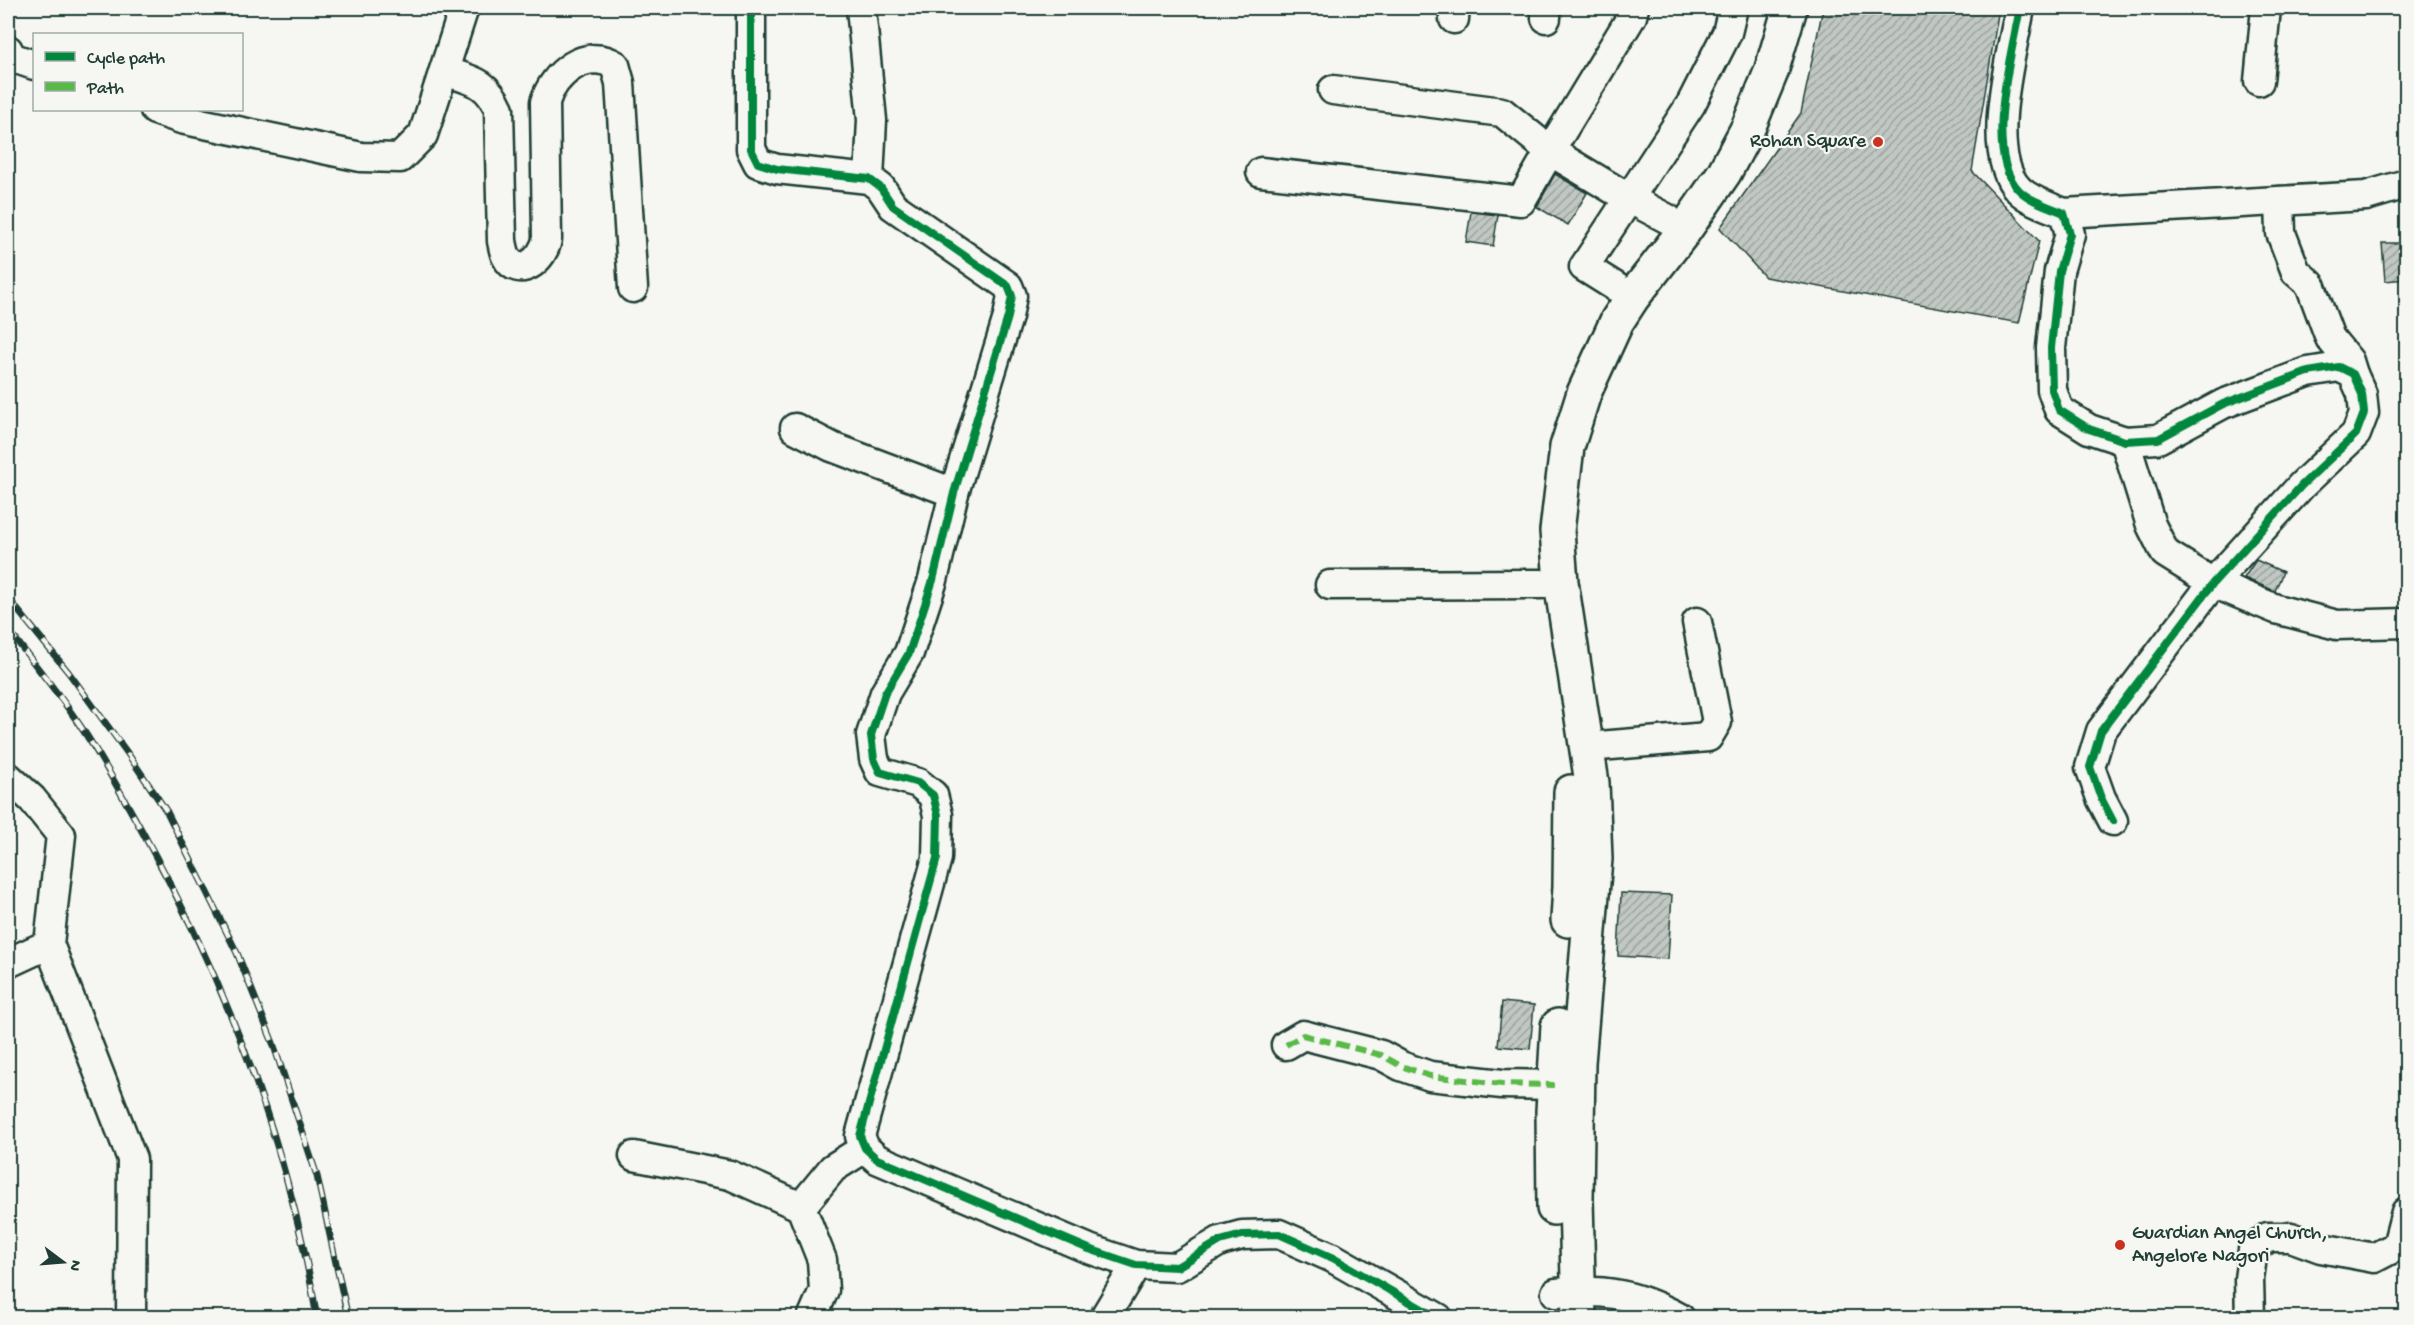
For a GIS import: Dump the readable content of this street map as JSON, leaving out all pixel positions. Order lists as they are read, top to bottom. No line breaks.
{"places":["Rohan Square","Guardian Angel Church, Angelore Nagori"],"legend":["Cycle path","Path"],"north":"right"}
